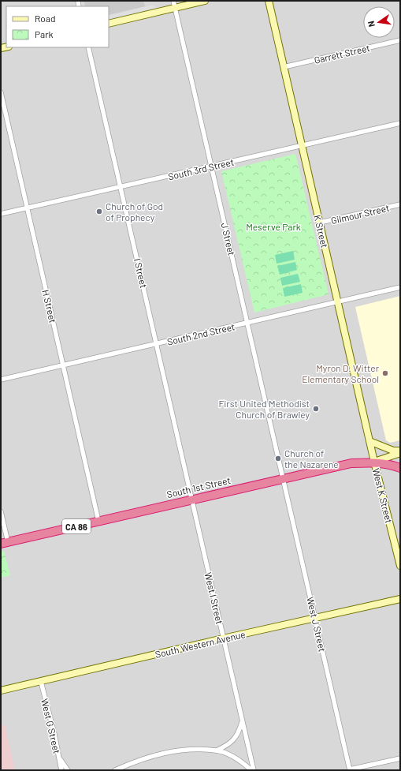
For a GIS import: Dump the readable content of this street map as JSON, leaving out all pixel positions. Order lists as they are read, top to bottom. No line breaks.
{"streets":{"highway":["South 1st Street","CA 86"],"street":["Garrett Street","South 3rd Street","Gilmour Street","K Street","J Street","I Street","H Street","South 2nd Street","West K Street","West I Street","West J Street","South Western Avenue","West G Street"]},"crossings":[["Garrett Street","K Street"],["South 3rd Street","K Street"],["South 3rd Street","J Street"],["South 3rd Street","I Street"],["South 3rd Street","H Street"],["Gilmour Street","K Street"],["K Street","South 2nd Street"],["K Street","South 1st Street"],["K Street","West K Street"],["K Street","CA 86"],["J Street","South 2nd Street"],["J Street","South 1st Street"],["J Street","West J Street"],["I Street","South 2nd Street"],["I Street","South 1st Street"],["I Street","West I Street"],["H Street","South 2nd Street"],["H Street","South 1st Street"],["South 1st Street","West K Street"],["South 1st Street","CA 86"],["South 1st Street","West I Street"],["South 1st Street","West J Street"],["West K Street","CA 86"],["West I Street","South Western Avenue"],["West J Street","South Western Avenue"],["South Western Avenue","West G Street"]],"parks":["Meserve Park"],"places":["Church of God of Prophecy","Myron D. Witter Elementary School","First United Methodist Church of Brawley","Church of the Nazarene"],"legend":["Road","Park"],"north":"left"}
